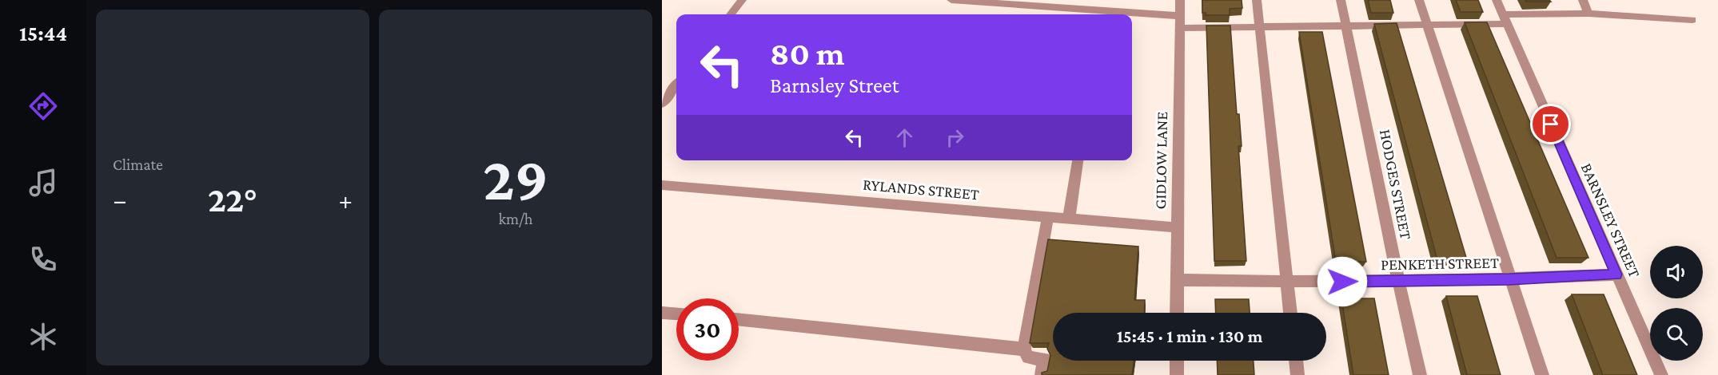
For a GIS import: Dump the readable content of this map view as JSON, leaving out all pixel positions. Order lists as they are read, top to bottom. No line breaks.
{"streets":{"street":["GIDLOW LANE","HODGES STREET","RYLANDS STREET","BARNSLEY STREET","PENKETH STREET"]},"crossings":[["GIDLOW LANE","RYLANDS STREET"],["GIDLOW LANE","PENKETH STREET"],["HODGES STREET","PENKETH STREET"],["BARNSLEY STREET","PENKETH STREET"]],"page":{"tabs":"15:44","tile":["Climate",["29","km/h"]],"turn":["80 m","Barnsley Street"],"heat":["−","22°","+"],"limit":"30","trip":"15:45 · 1 min · 130 m"}}
